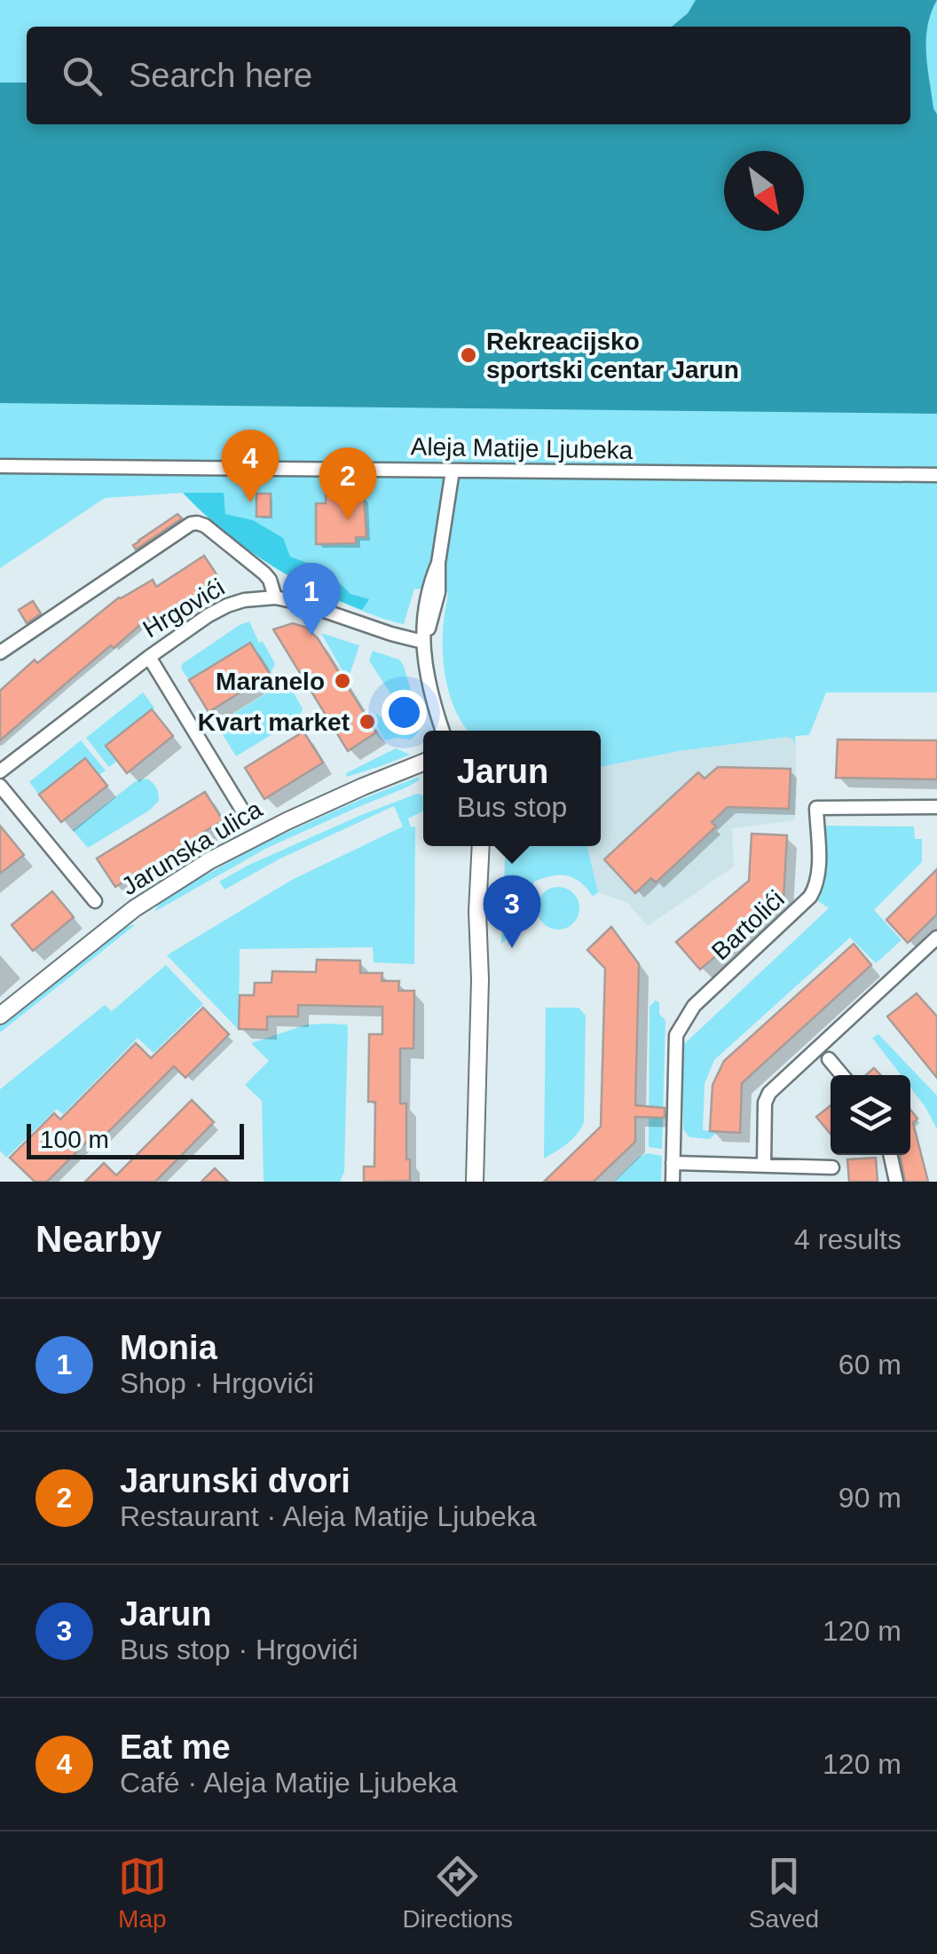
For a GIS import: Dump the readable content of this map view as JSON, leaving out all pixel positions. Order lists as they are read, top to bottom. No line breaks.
{"streets":{"street":["Aleja Matije Ljubeka","Hrgovići","Jarunska ulica","Bartolići"]},"crossings":[["Hrgovići","Jarunska ulica"]],"places":["Rekreacijsko sportski centar Jarun","Maranelo","Kvart market"],"scale_bar":"100 m","north":"bottom right","page":{"search":"Search here","pins":["4","2","1","3"],"popup":["Jarun","Bus stop"],"scale":"100 m","heading":["Nearby","4 results"],"list":[{"mark":"1","name":"Monia","note":"Shop · Hrgovići","value":"60 m"},{"mark":"2","name":"Jarunski dvori","note":"Restaurant · Aleja Matije Ljubeka","value":"90 m"},{"mark":"3","name":"Jarun","note":"Bus stop · Hrgovići","value":"120 m"},{"mark":"4","name":"Eat me","note":"Café · Aleja Matije Ljubeka","value":"120 m"}],"nav":["Map","Directions","Saved"]}}
